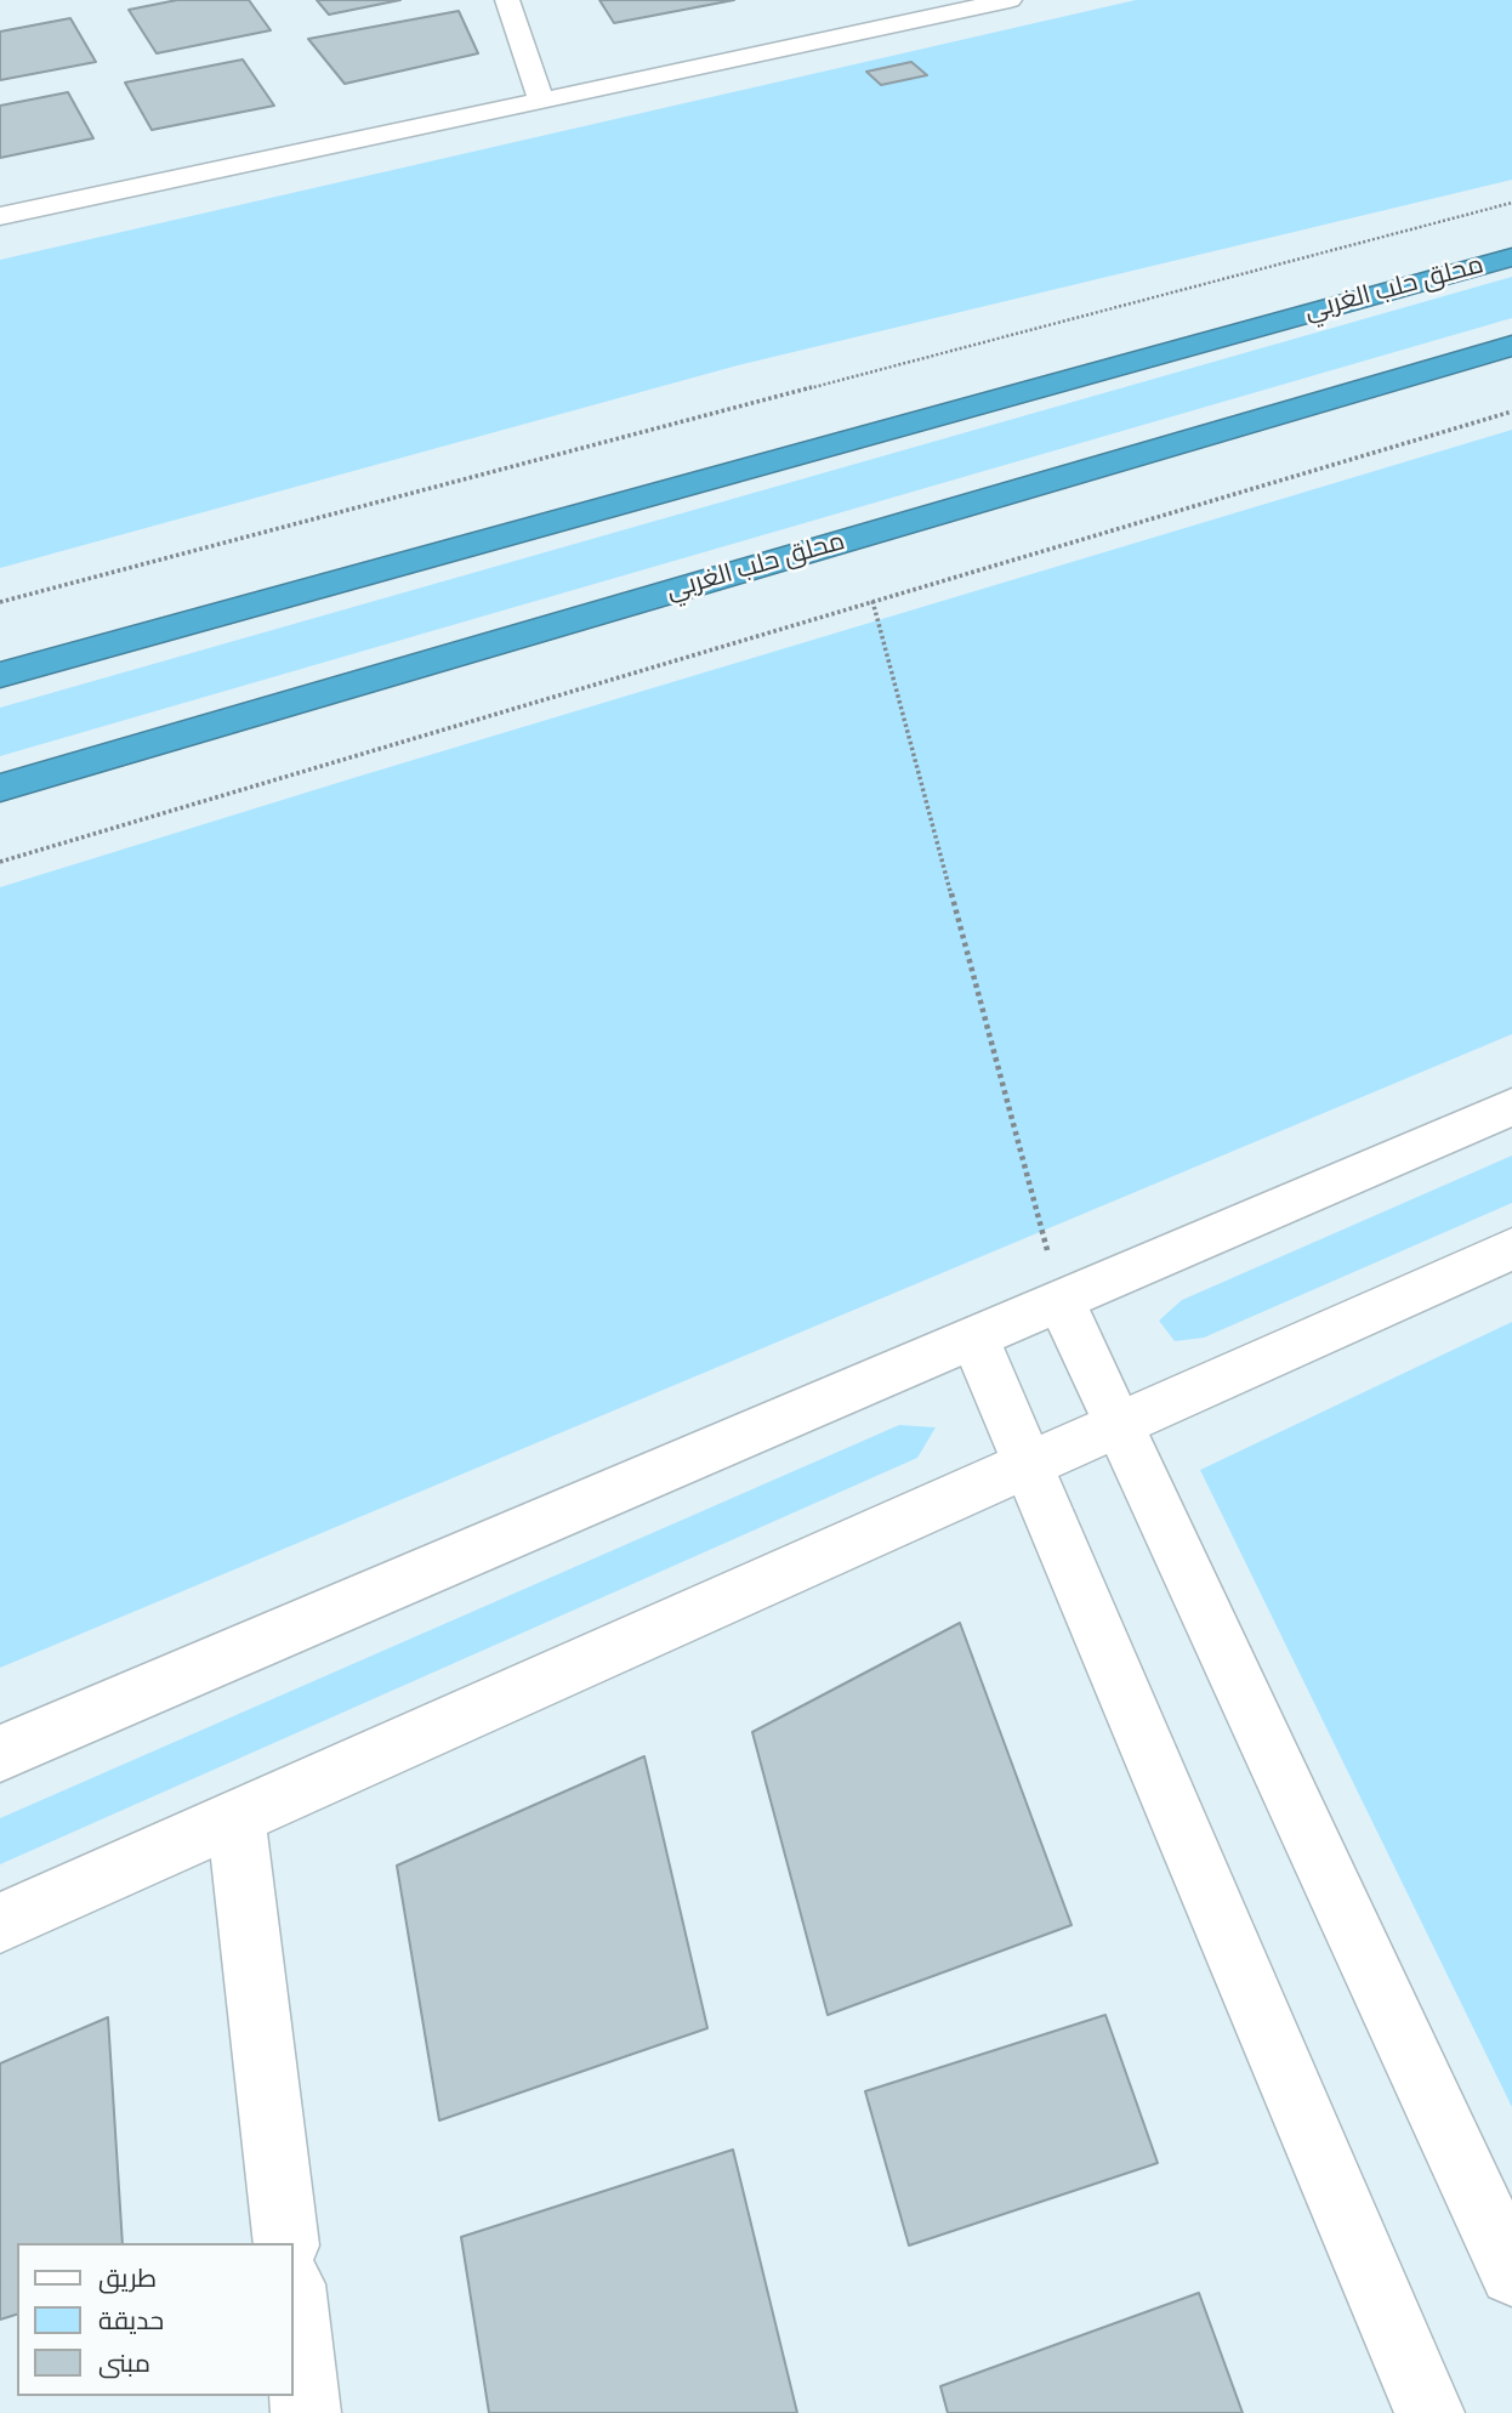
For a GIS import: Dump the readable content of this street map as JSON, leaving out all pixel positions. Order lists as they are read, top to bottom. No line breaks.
{"streets":{"highway":["محلق حلب الغربي"]},"legend":["طريق","حديقة","مبنى"]}
